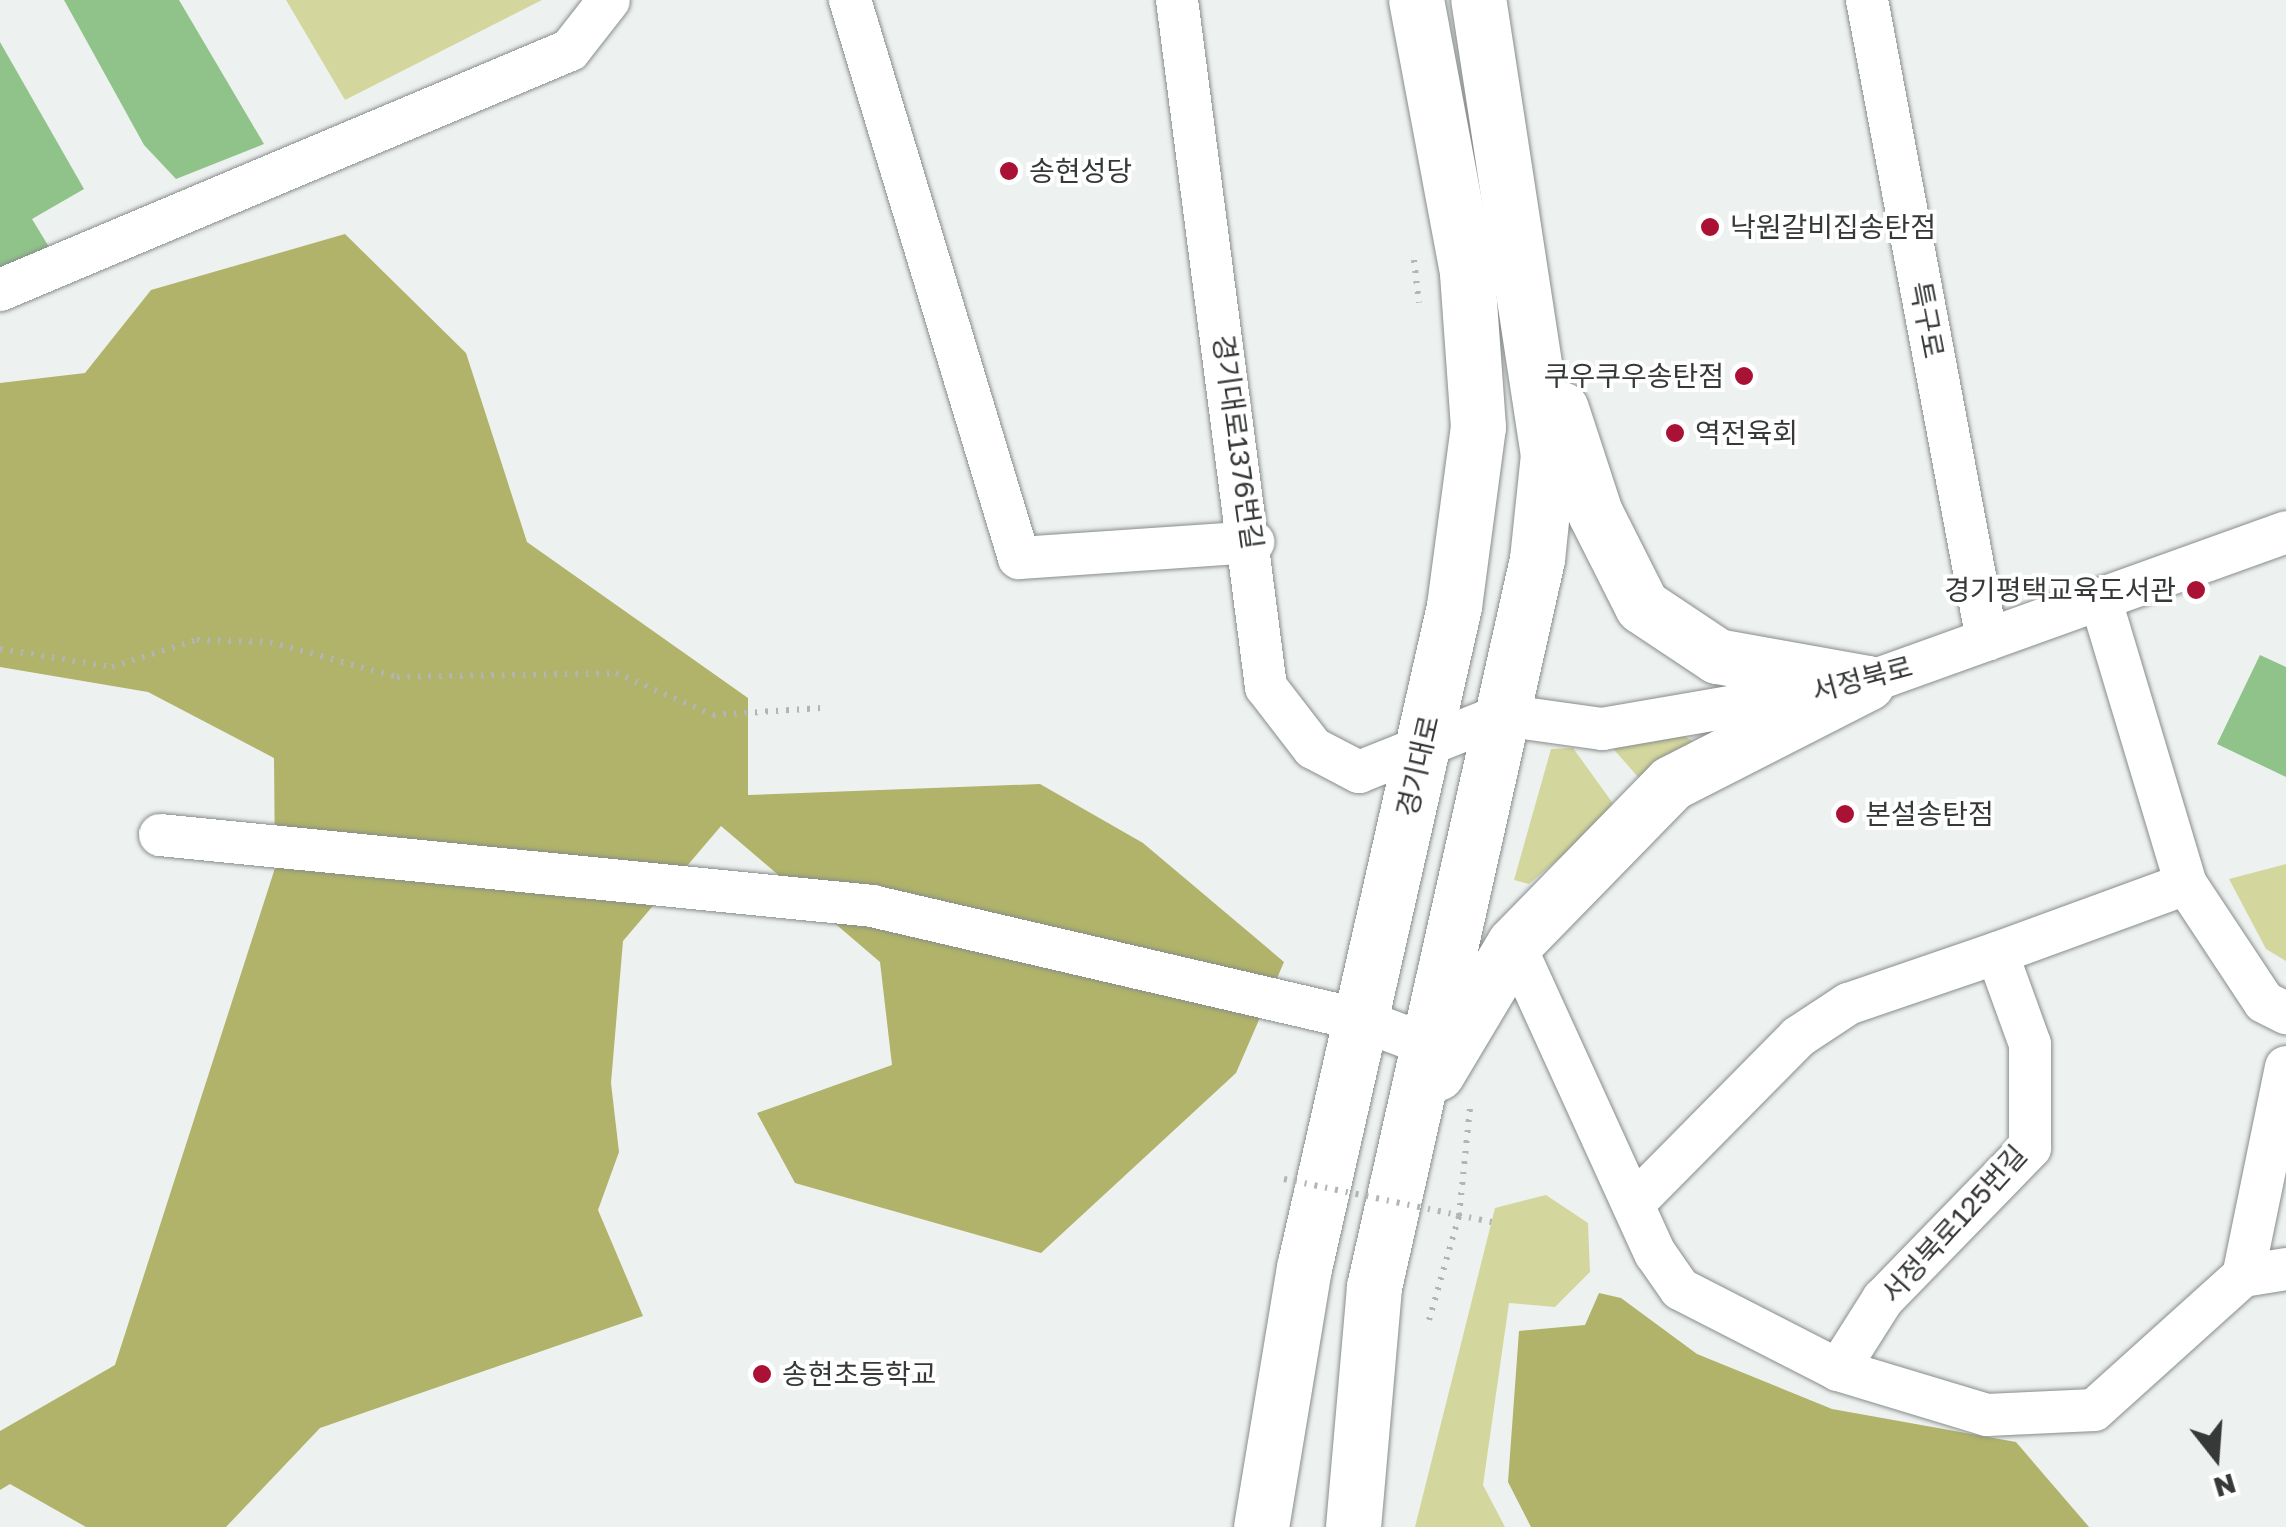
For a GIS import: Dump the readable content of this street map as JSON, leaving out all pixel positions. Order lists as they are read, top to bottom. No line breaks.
{"streets":{"main road":["경기대로"],"street":["특구로","경기대로1376번길","서정북로","서정북로125번길"]},"crossings":[["특구로","서정북로"],["경기대로1376번길","서정북로"],["경기대로1376번길","경기대로"],["서정북로","경기대로"]],"places":["송현성당","낙원갈비집송탄점","쿠우쿠우송탄점","역전육회","경기평택교육도서관","본설송탄점","송현초등학교"],"north":"bottom"}
